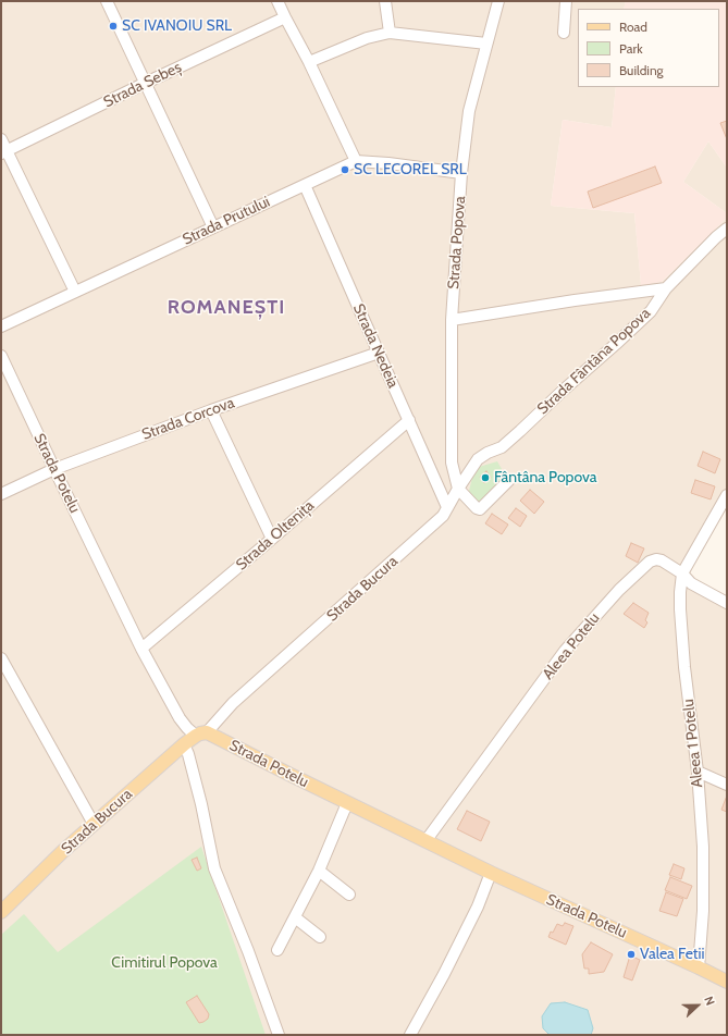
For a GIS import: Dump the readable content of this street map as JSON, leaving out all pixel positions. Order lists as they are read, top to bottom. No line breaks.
{"streets":{"main road":["Strada Potelu","Strada Bucura"],"street":["Strada Sebeș","Strada Prutului","Strada Popova","Strada Nedeia","Strada Fântâna Popova","Strada Corcova","Strada Oltenița","Aleea Potelu","Aleea 1 Potelu"]},"crossings":[["Strada Prutului","Strada Popova"],["Strada Prutului","Strada Nedeia"],["Strada Popova","Strada Fântâna Popova"],["Strada Popova","Strada Bucura"],["Strada Nedeia","Strada Corcova"],["Strada Nedeia","Strada Oltenița"],["Strada Nedeia","Strada Bucura"],["Strada Fântâna Popova","Strada Bucura"],["Strada Corcova","Strada Potelu"],["Strada Potelu","Strada Oltenița"],["Strada Potelu","Strada Bucura"],["Strada Potelu","Aleea Potelu"],["Strada Potelu","Aleea 1 Potelu"],["Aleea Potelu","Aleea 1 Potelu"]],"districts":["ROMANEȘTI"],"parks":["Cimitirul Popova"],"places":["SC IVANOIU SRL","SC LECOREL SRL","Fântâna Popova","Valea Fetii"],"legend":["Road","Park","Building"],"north":"right"}
